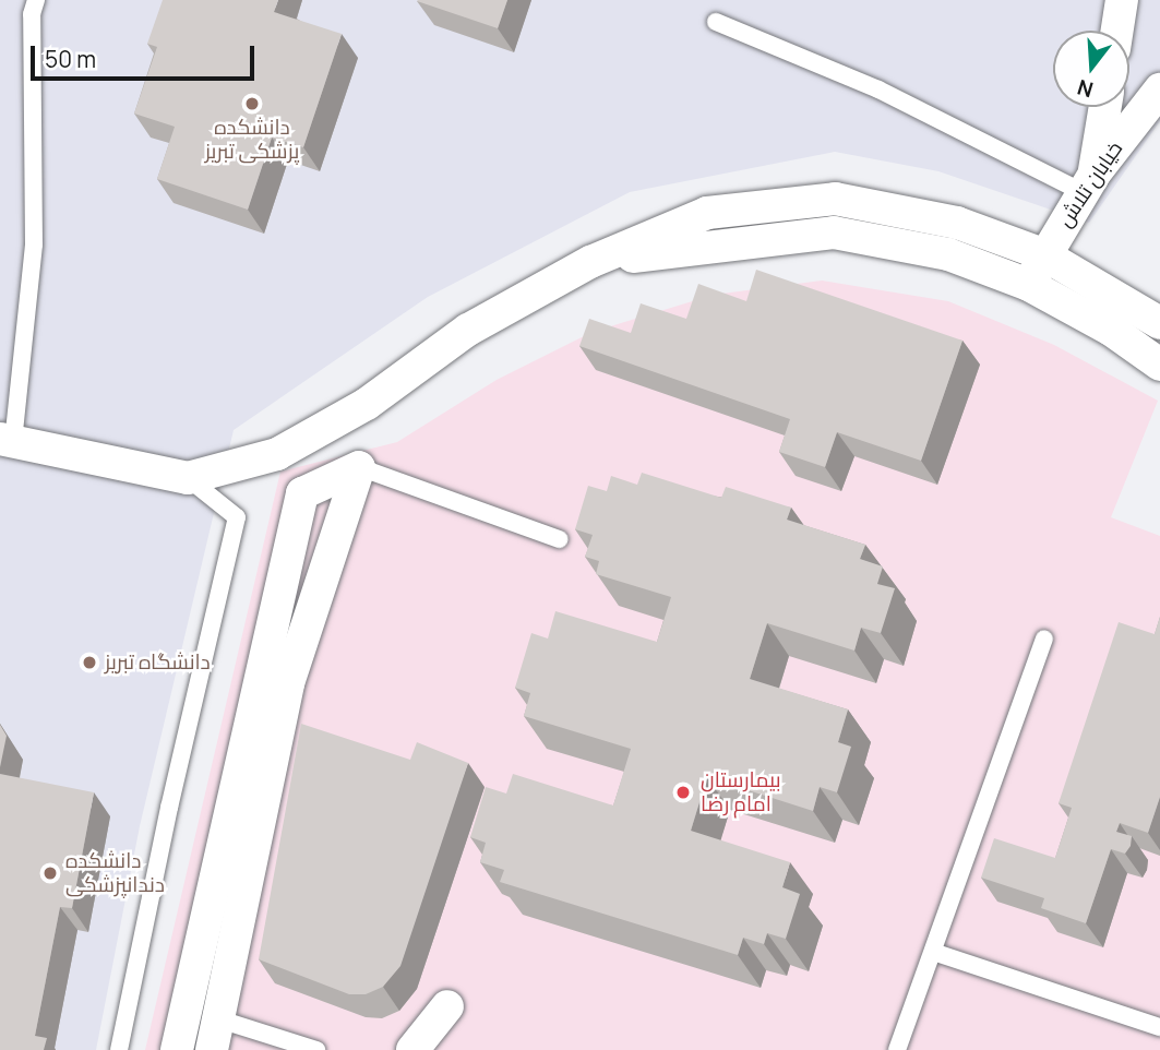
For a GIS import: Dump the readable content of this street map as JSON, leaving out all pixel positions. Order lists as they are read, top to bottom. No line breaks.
{"streets":{"street":["خیابان تلاش"]},"places":["دانشکده پزشکی تبریز","دانشگاه تبریز","بیمارستان امام رضا","دانشکده دندانپزشکی"],"scale_bar":"50 m","north":"bottom"}
